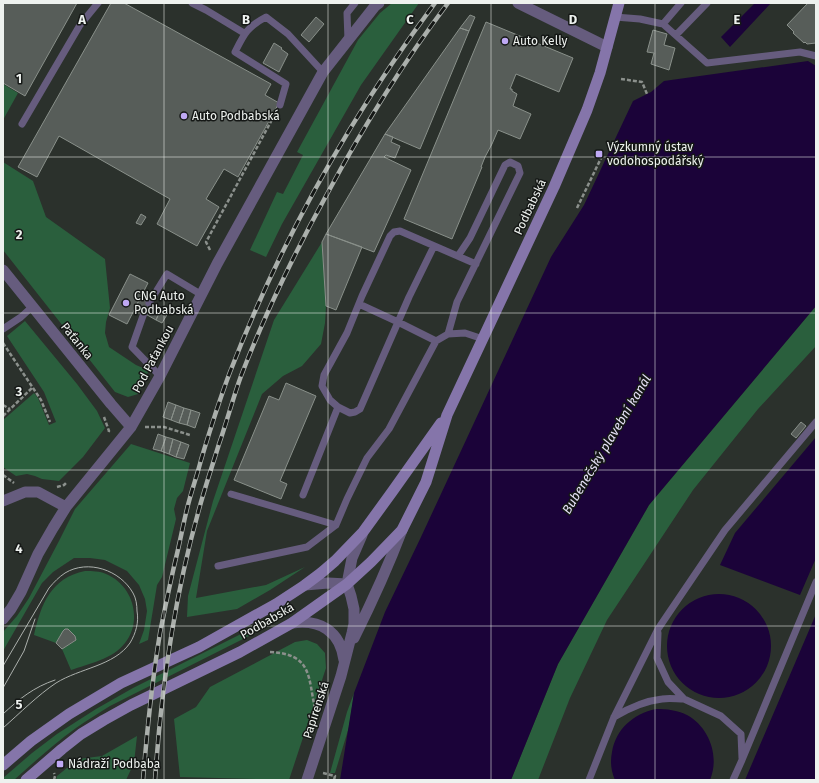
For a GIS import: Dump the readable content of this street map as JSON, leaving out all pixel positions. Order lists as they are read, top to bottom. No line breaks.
{"streets":{"main road":["Podbabská"],"street":["Paťanka","Pod Paťankou","Papírenská"]},"crossings":[["Podbabská","Papírenská"],["Paťanka","Pod Paťankou"]],"water":["Bubenečský plavební kanál"],"places":{"other":["Auto Kelly","Auto Podbabská","CNG Auto Podbabská"],"transit":["Výzkumný ústav vodohospodářský","Nádraží Podbaba"]},"grid":{"columns":["A","B","C","D","E"],"rows":["1","2","3","4","5"]}}
